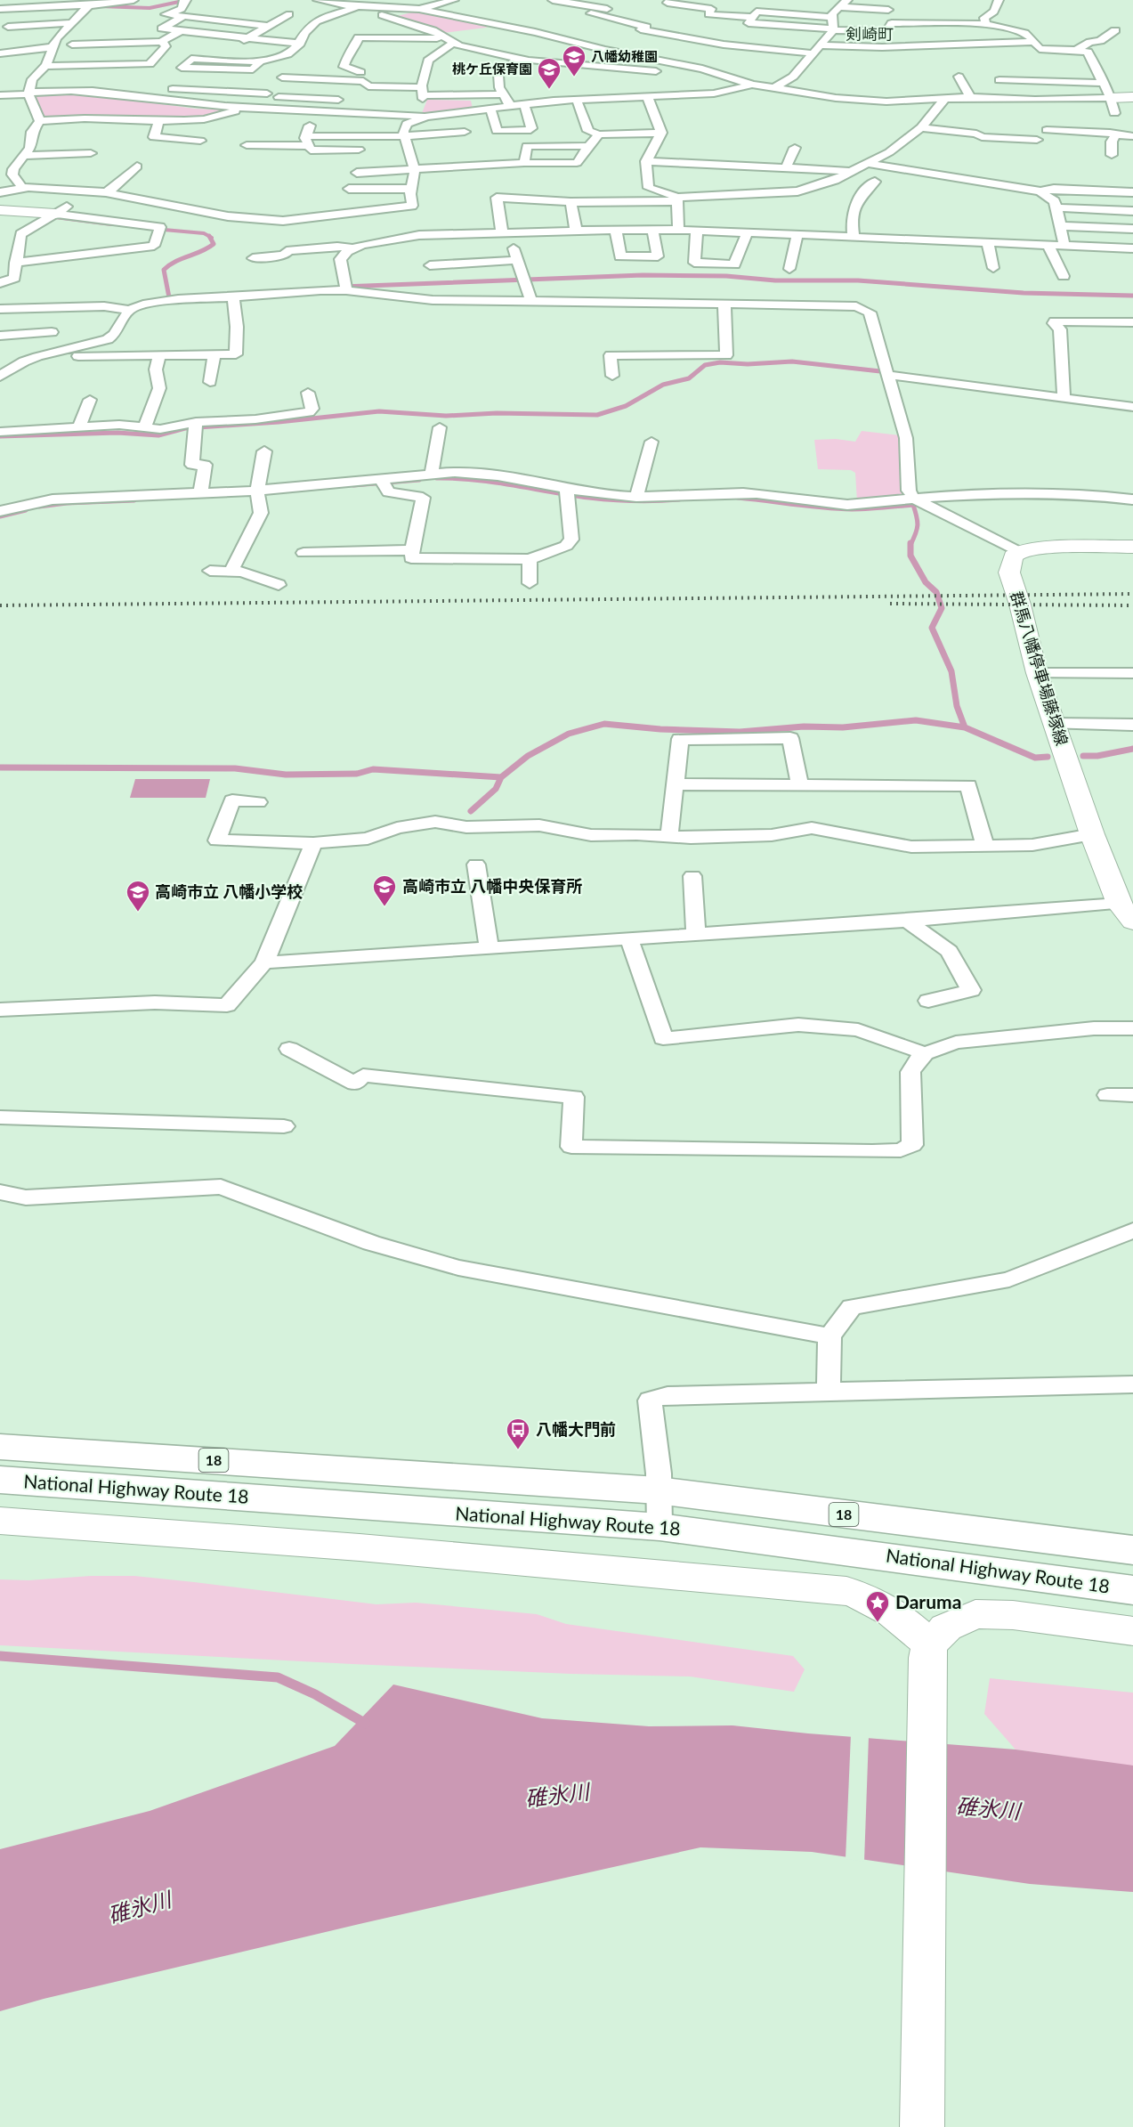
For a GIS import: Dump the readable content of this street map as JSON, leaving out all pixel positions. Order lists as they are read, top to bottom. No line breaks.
{"streets":{"highway":["18","National Highway Route 18"],"street":["群馬八幡停車場藤塚線"]},"districts":["剣崎町"],"water":["碓氷川"],"places":{"school or university":["八幡幼稚園","桃ケ丘保育園","高崎市立 八幡中央保育所","高崎市立 八幡小学校"],"bus stop":["八幡大門前"],"place":["Daruma"]}}
